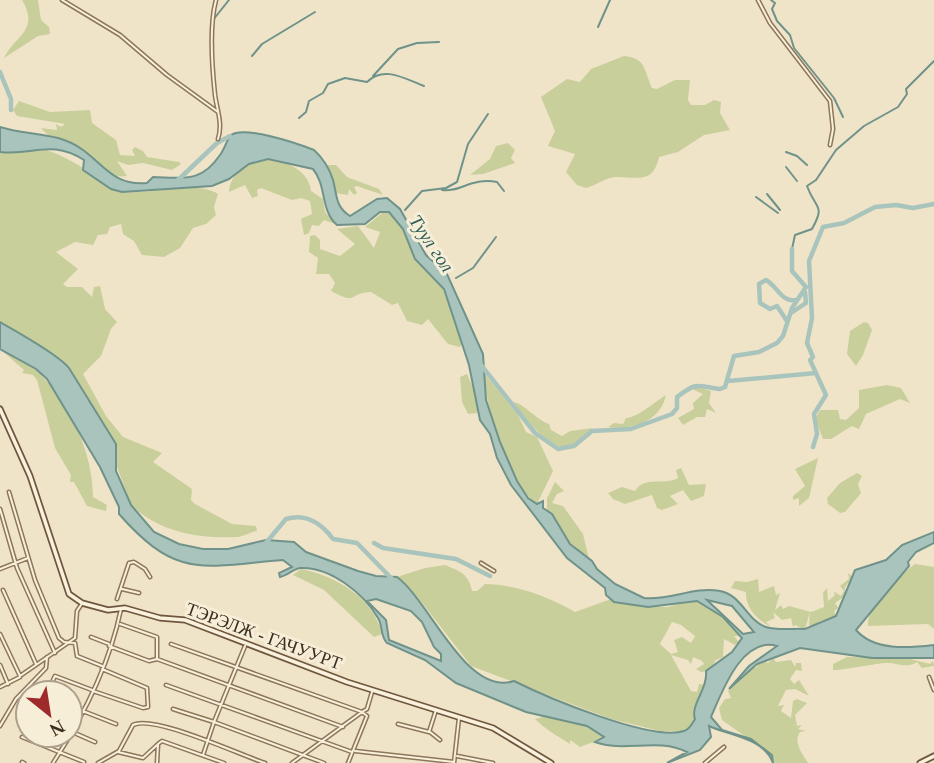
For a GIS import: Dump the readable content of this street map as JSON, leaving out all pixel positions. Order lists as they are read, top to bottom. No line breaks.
{"streets":{"main road":["ТЭРЭЛЖ - ГАЧУУРТ"]},"water":["Туул гол"],"north":"bottom right"}
